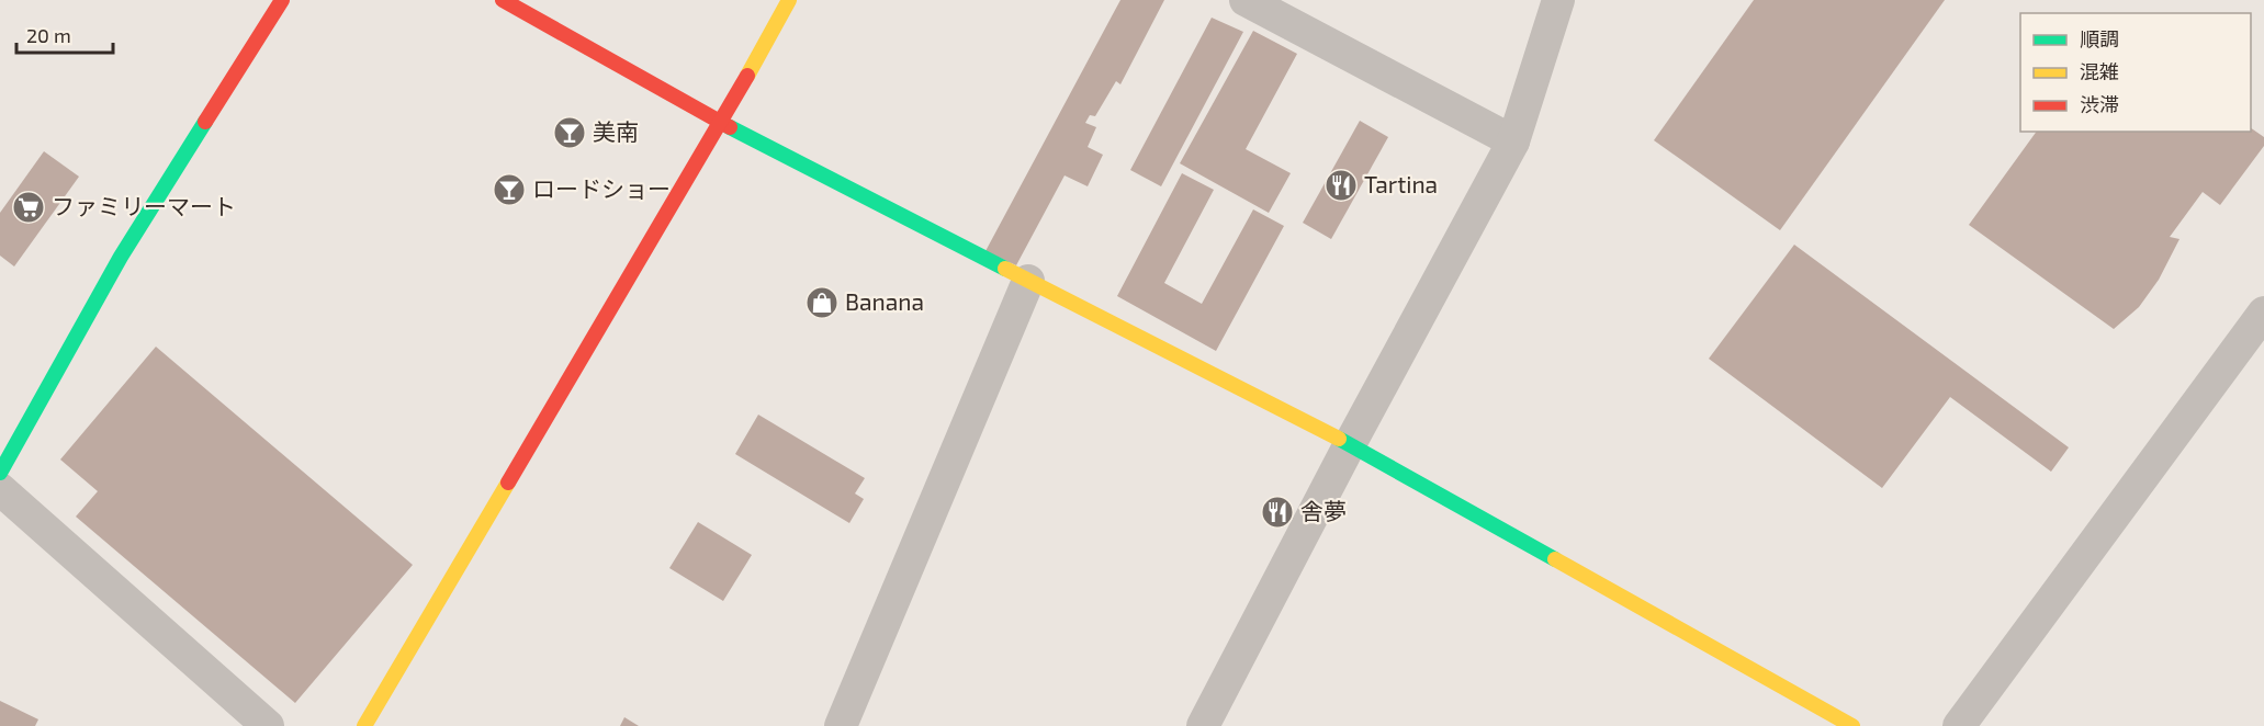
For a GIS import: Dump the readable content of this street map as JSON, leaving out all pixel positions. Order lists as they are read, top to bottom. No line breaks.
{"places":{"bar":["美南","ロードショー"],"restaurant":["Tartina","舎夢"],"supermarket":["ファミリーマート"],"shop":["Banana"]},"legend":["順調","混雑","渋滞"],"scale_bar":"20 m"}
